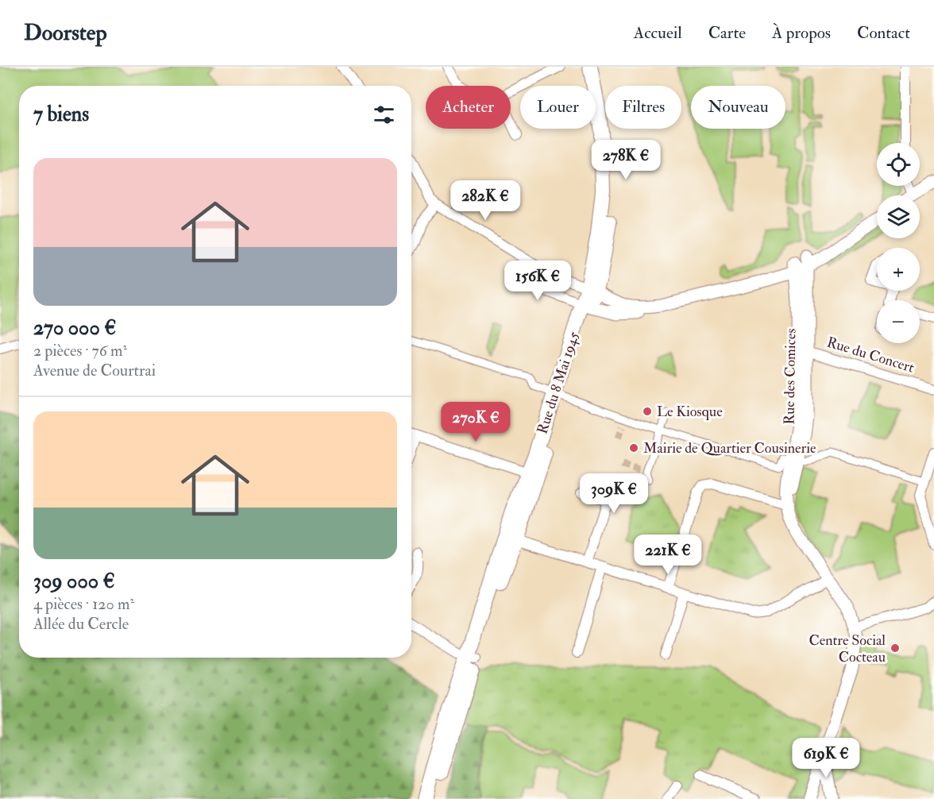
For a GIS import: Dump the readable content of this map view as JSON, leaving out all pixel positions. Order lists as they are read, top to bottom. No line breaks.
{"streets":{"main road":["Rue du 8 Mai 1945"],"street":["Rue du Concert","Rue des Comices"]},"crossings":[["Rue du Concert","Rue des Comices"]],"places":["Le Kiosque","Mairie de Quartier Cousinerie","Centre Social Cocteau"],"page":{"header":"Doorstep","nav":["Accueil","Carte","À propos","Contact"],"chip":["Acheter","Louer","Filtres","Nouveau"],"heading":"7 biens","price":["278K €","282K €","156K €","270K €","309K €","221K €","619K €"],"map_buttons":["+","−"],"list":[{"name":"270 000 €","note":"2 pièces · 76 m² · Avenue de Courtrai"},{"name":"309 000 €","note":"4 pièces · 120 m² · Allée du Cercle"}]}}
